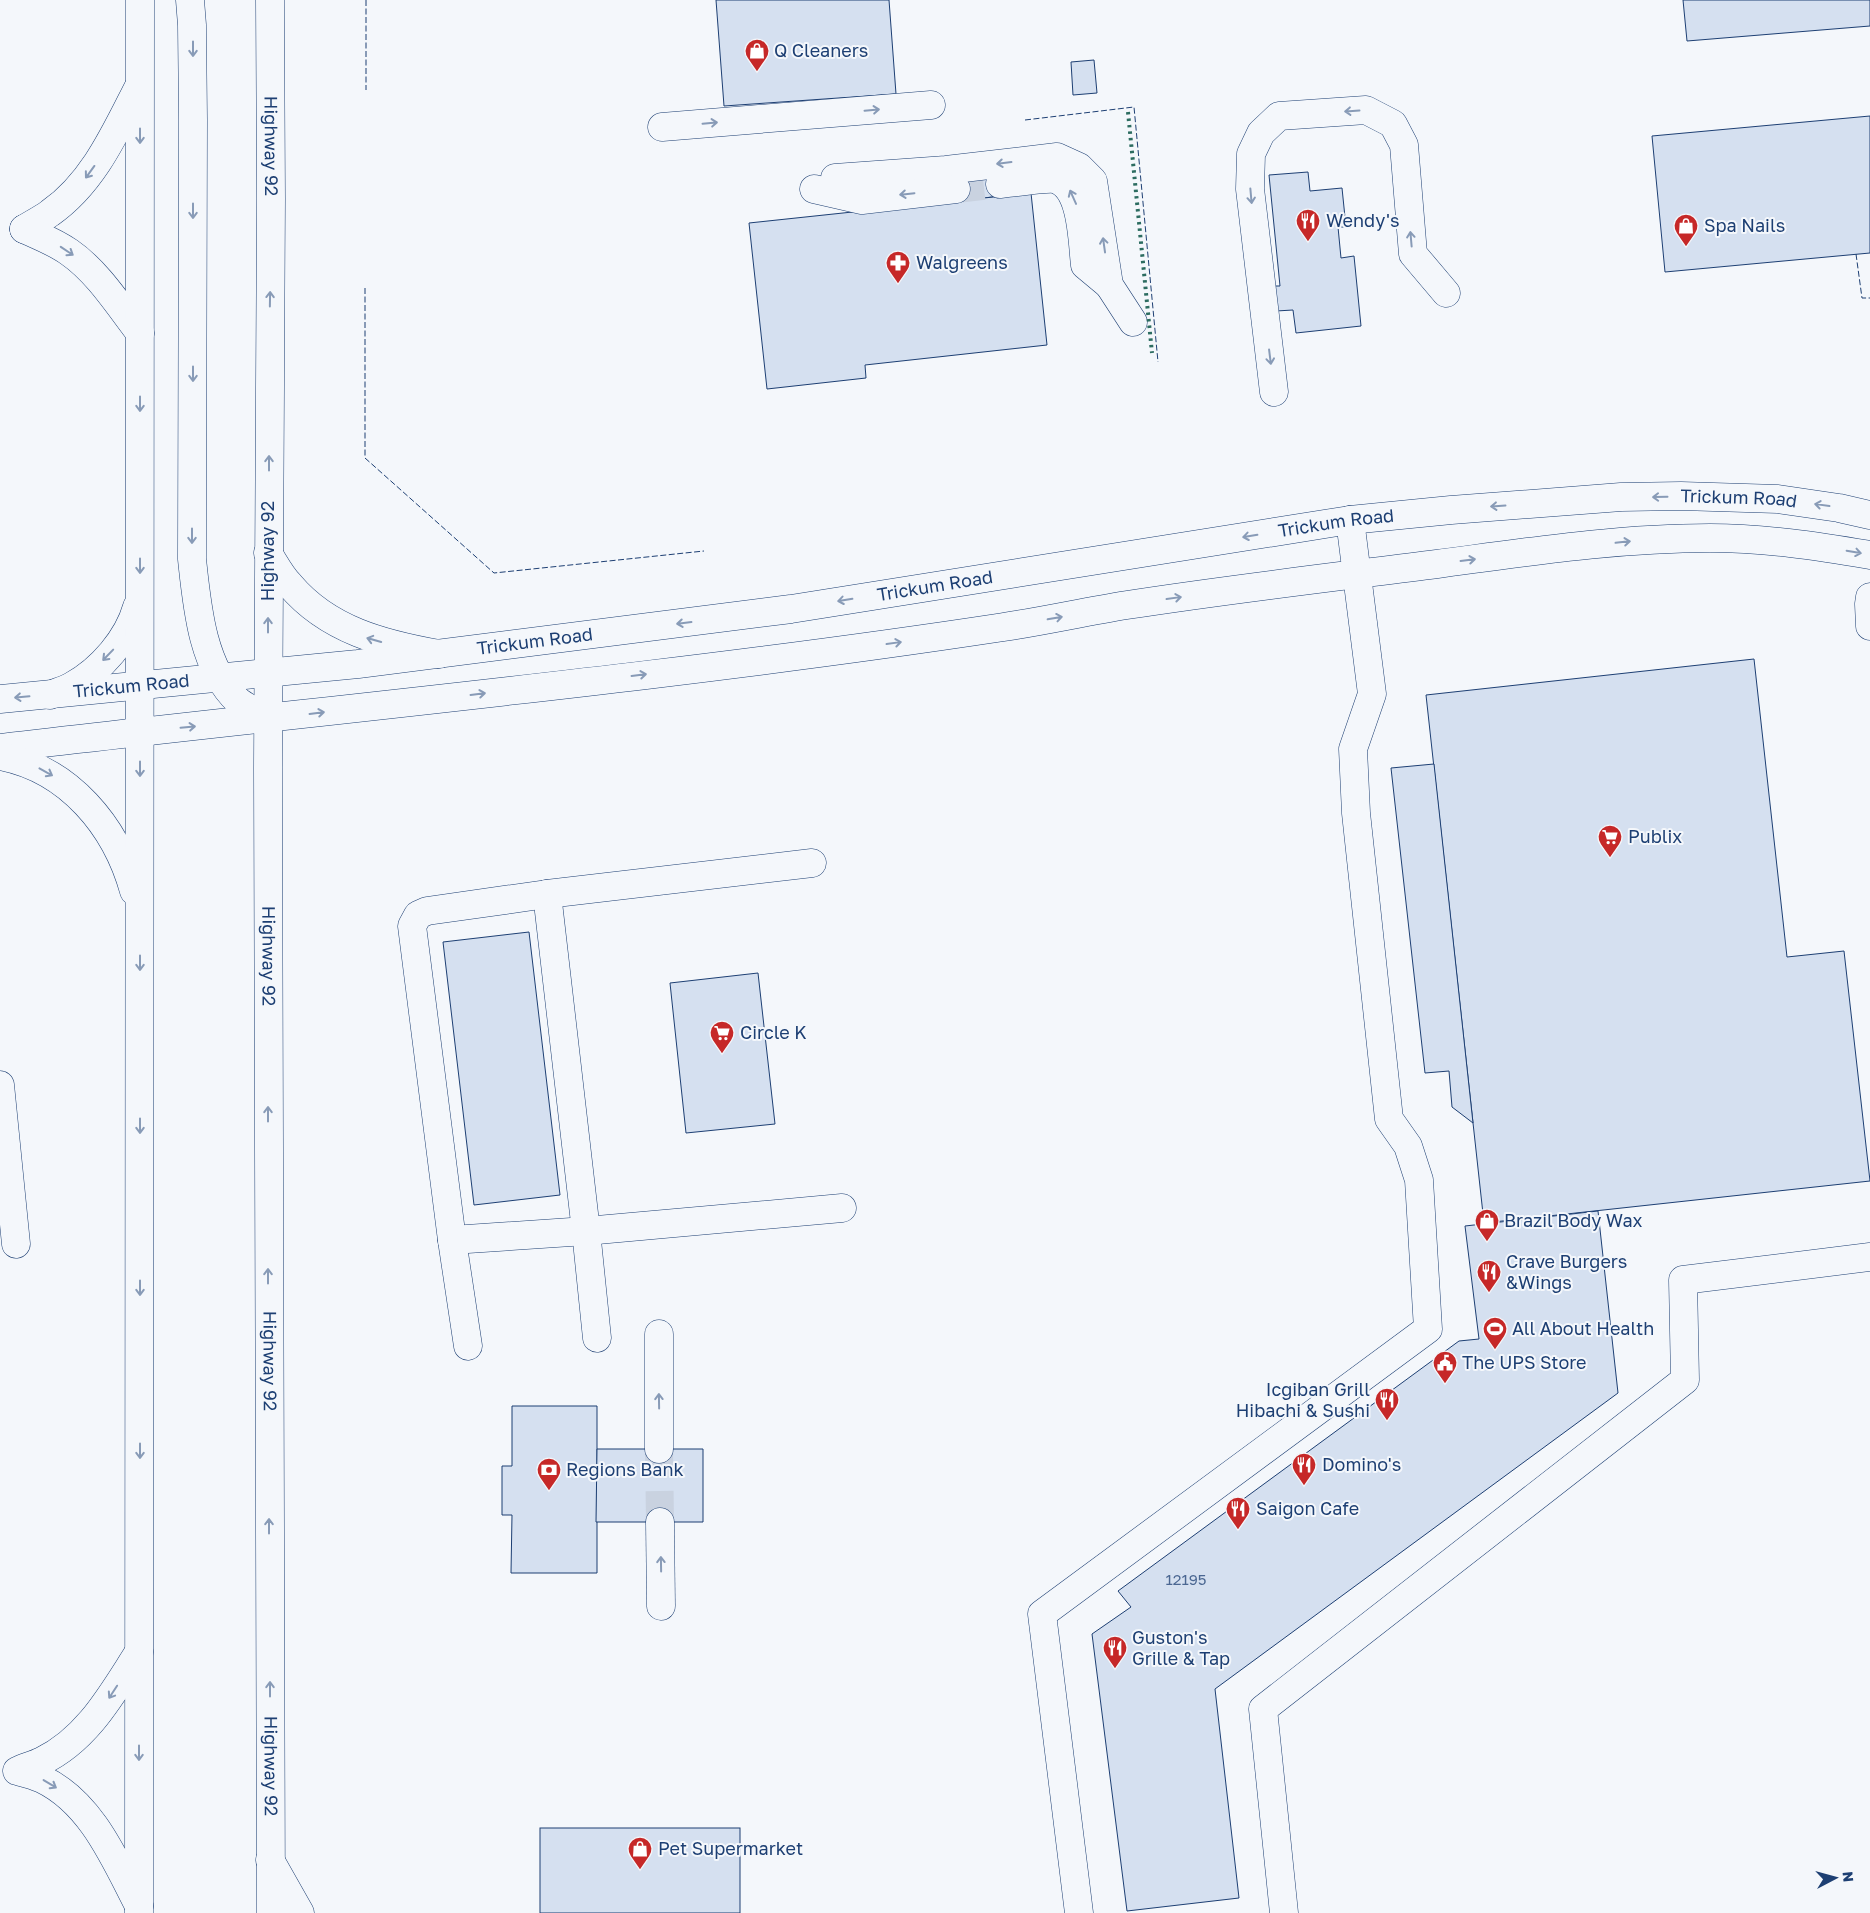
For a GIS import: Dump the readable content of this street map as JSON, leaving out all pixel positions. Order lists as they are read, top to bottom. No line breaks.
{"streets":{"main road":["Highway 92","Trickum Road"]},"crossings":[["Highway 92","Trickum Road"]],"places":{"shop":["Q Cleaners","Spa Nails","Brazil Body Wax","Pet Supermarket"],"restaurant":["Wendy's","Crave Burgers &Wings","Icgiban Grill Hibachi & Sushi","Domino's","Saigon Cafe","Guston's Grille & Tap"],"pharmacy":["Walgreens"],"supermarket":["Publix","Circle K"],"sports":["All About Health"],"public building":["The UPS Store"],"bank":["Regions Bank"]},"house_numbers":["12195"],"north":"right"}
